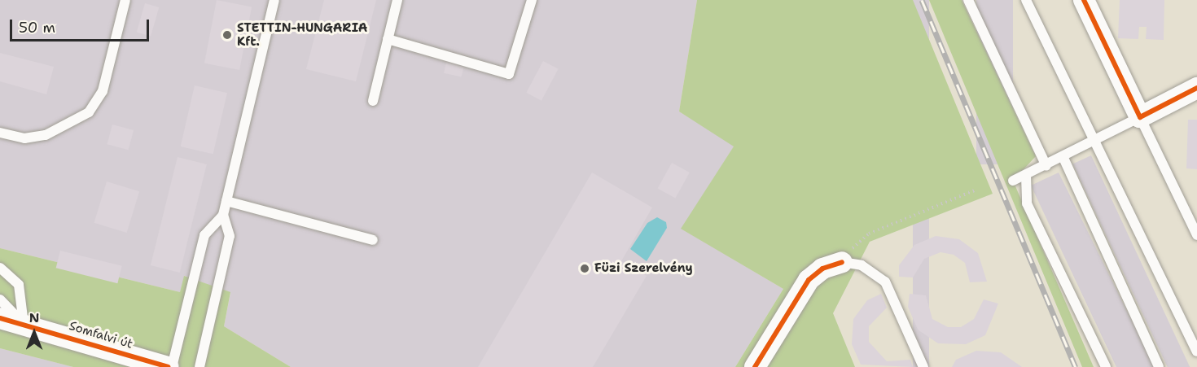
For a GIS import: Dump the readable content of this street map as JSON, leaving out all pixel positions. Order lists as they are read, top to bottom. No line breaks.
{"streets":{"street":["Somfalvi út"]},"places":["STETTIN-HUNGARIA Kft.","Füzi Szerelvény"],"scale_bar":"50 m","north":"top"}
